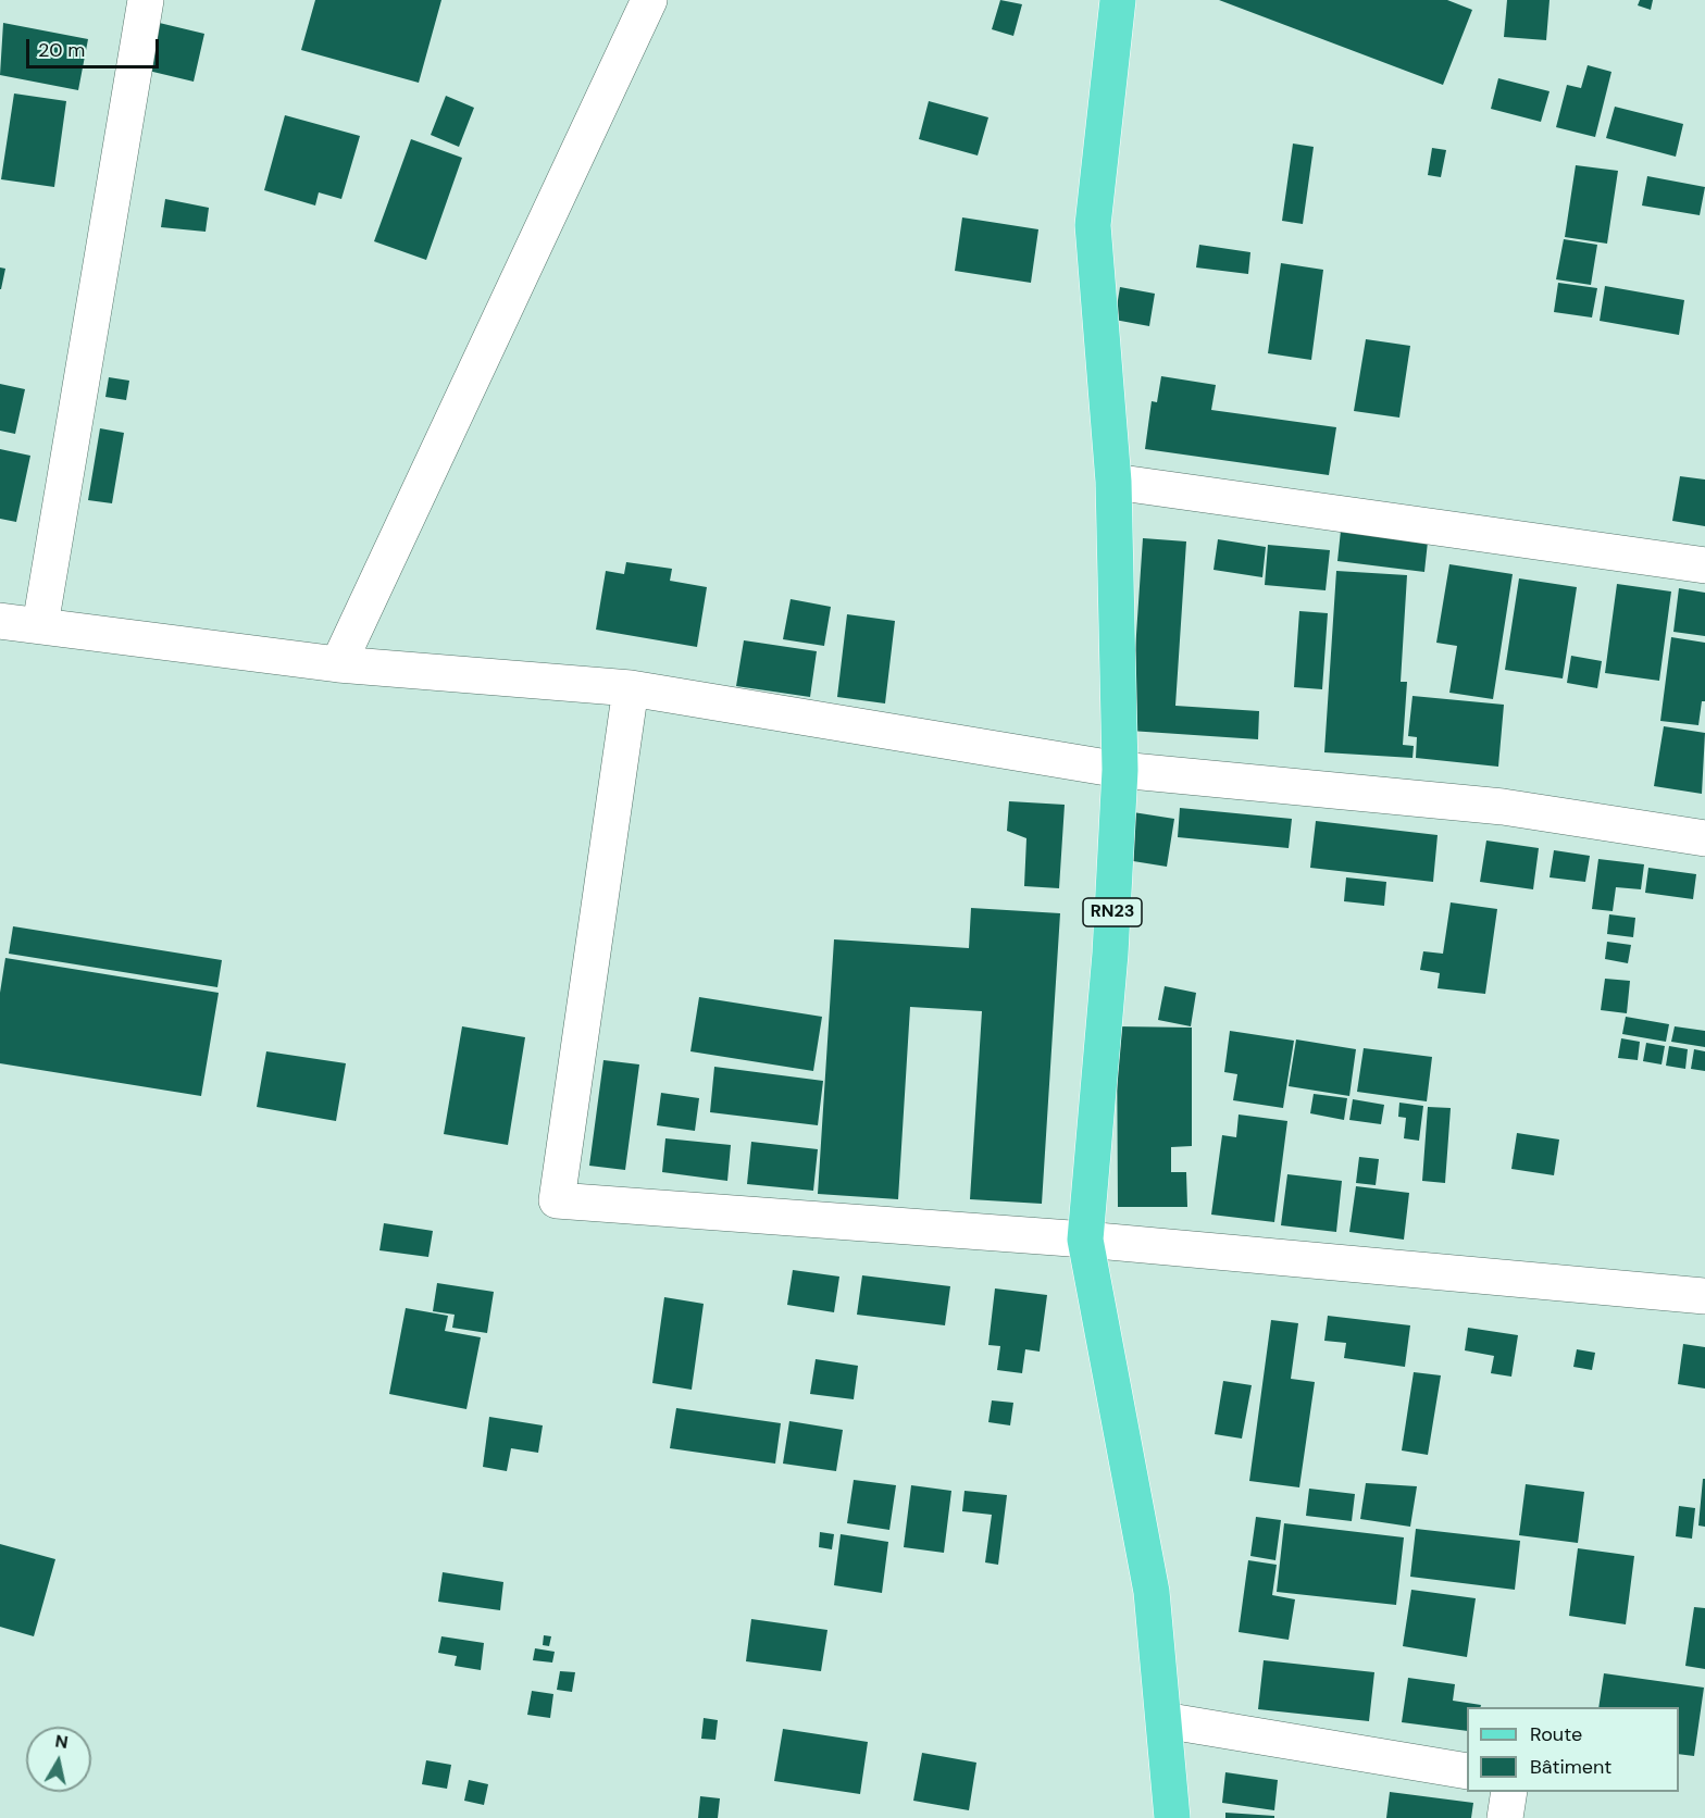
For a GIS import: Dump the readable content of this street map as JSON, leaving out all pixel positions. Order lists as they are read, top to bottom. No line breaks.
{"streets":{"main road":["RN23"]},"legend":["Route","Bâtiment"],"scale_bar":"20 m","north":"top"}
